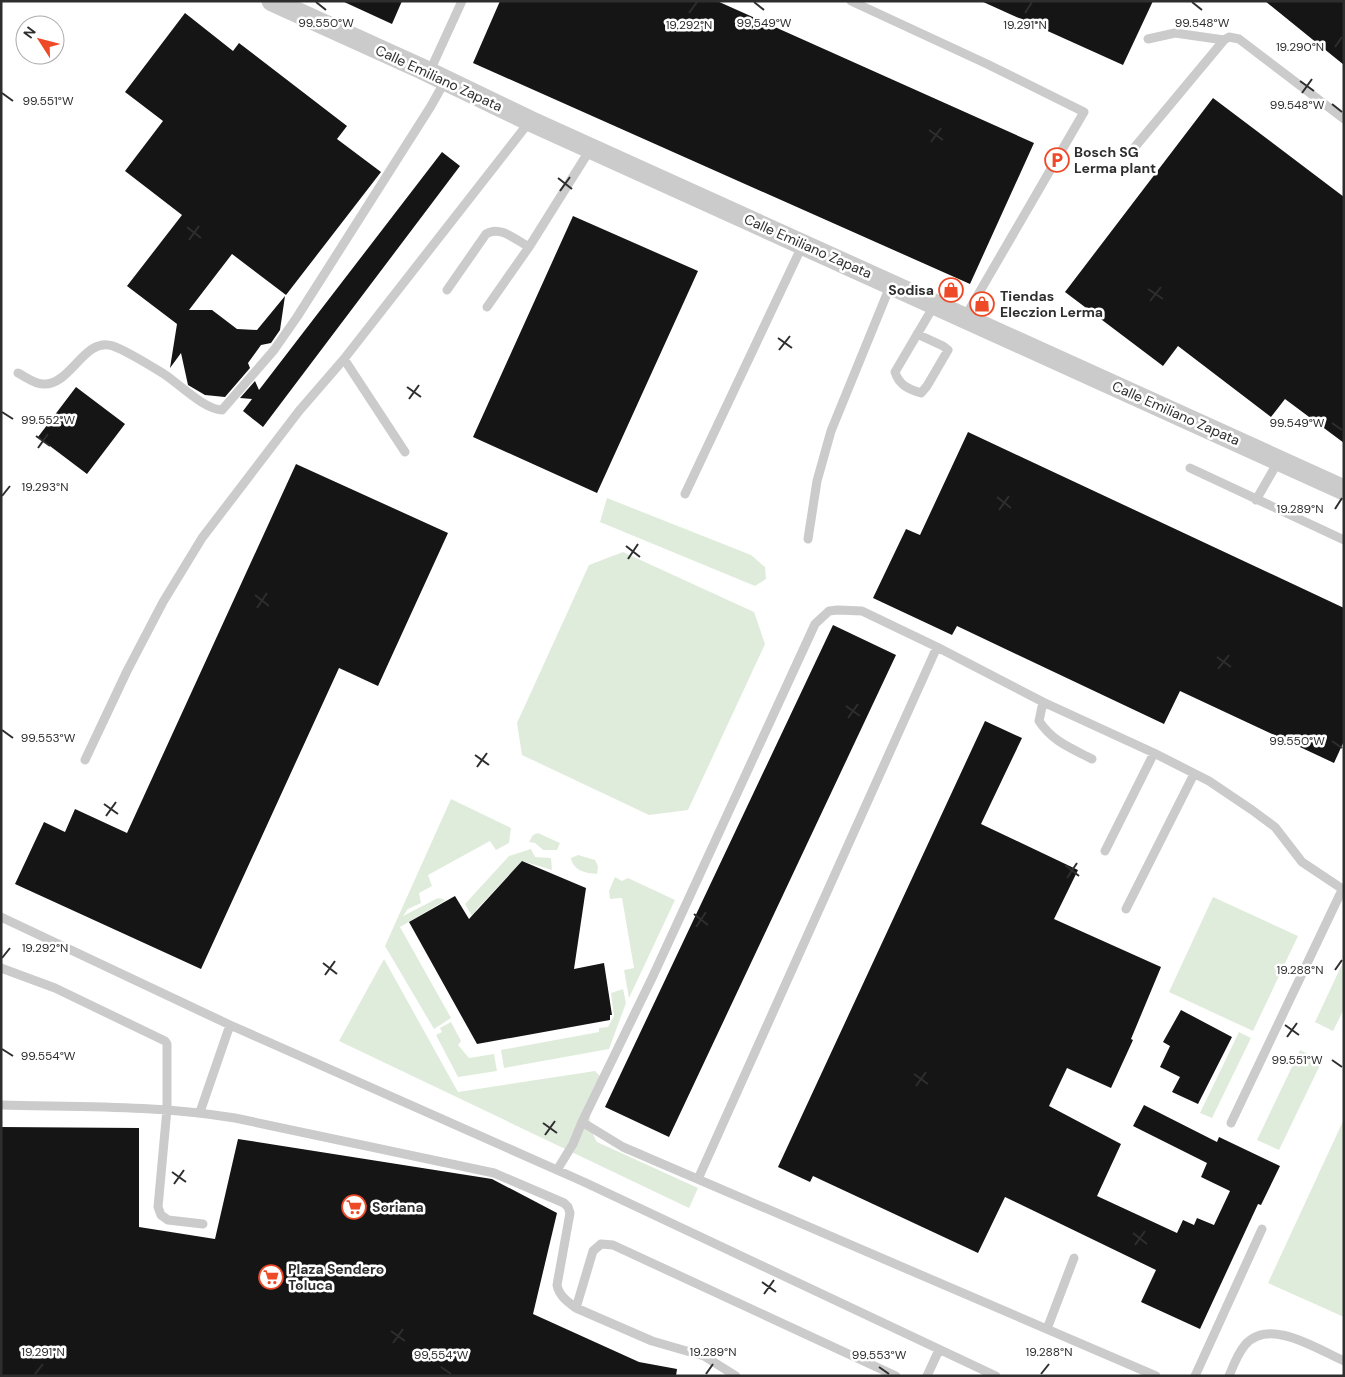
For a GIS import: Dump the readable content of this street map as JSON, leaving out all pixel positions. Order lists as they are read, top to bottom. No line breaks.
{"streets":{"street":["Calle Emiliano Zapata"]},"places":{"parking":["Bosch SG Lerma plant"],"shop":["Sodisa","Tiendas Eleczion Lerma"],"supermarket":["Soriana","Plaza Sendero Toluca"]},"north":"top left","coordinates":["99.549°W","99.548°W","99.550°W","19.292°N","19.291°N","19.290°N","99.551°W","99.552°W","19.293°N","19.289°N","99.553°W","19.288°N","99.554°W"]}
